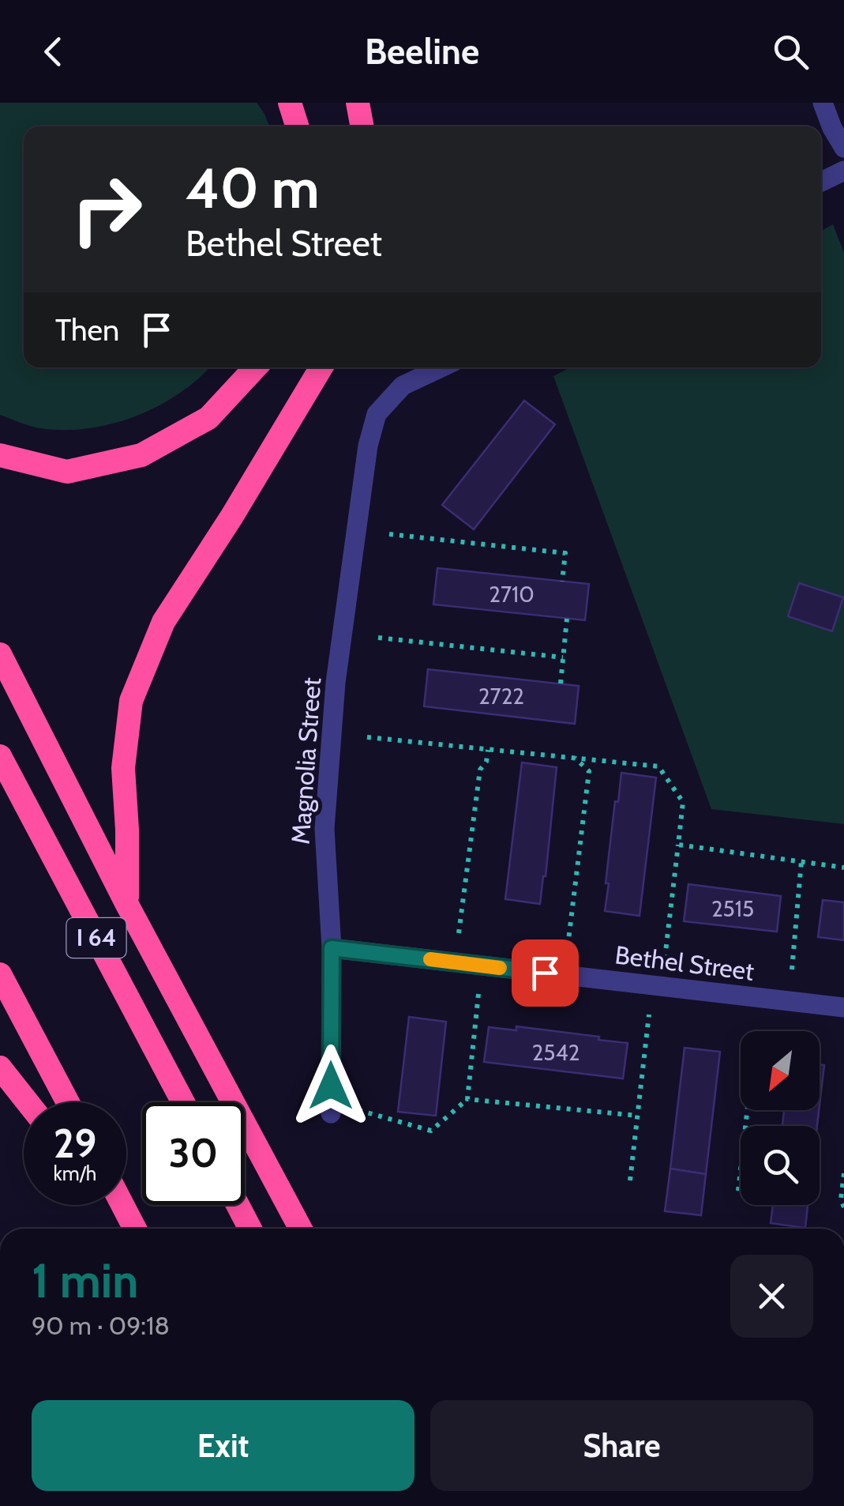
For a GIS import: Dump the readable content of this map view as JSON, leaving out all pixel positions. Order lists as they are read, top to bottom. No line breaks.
{"streets":{"highway":["I 64"],"street":["Magnolia Street","Bethel Street"]},"crossings":[["Magnolia Street","Bethel Street"]],"house_numbers":["2710","2722","2515","2542"],"north":"bottom left","page":{"header":"Beeline","turn":["40 m","Bethel Street"],"then":"Then","speed":"29 km/h","limit":"30","heading":["1 min","90 m · 09:18"],"buttons":["Exit","Share"]}}
